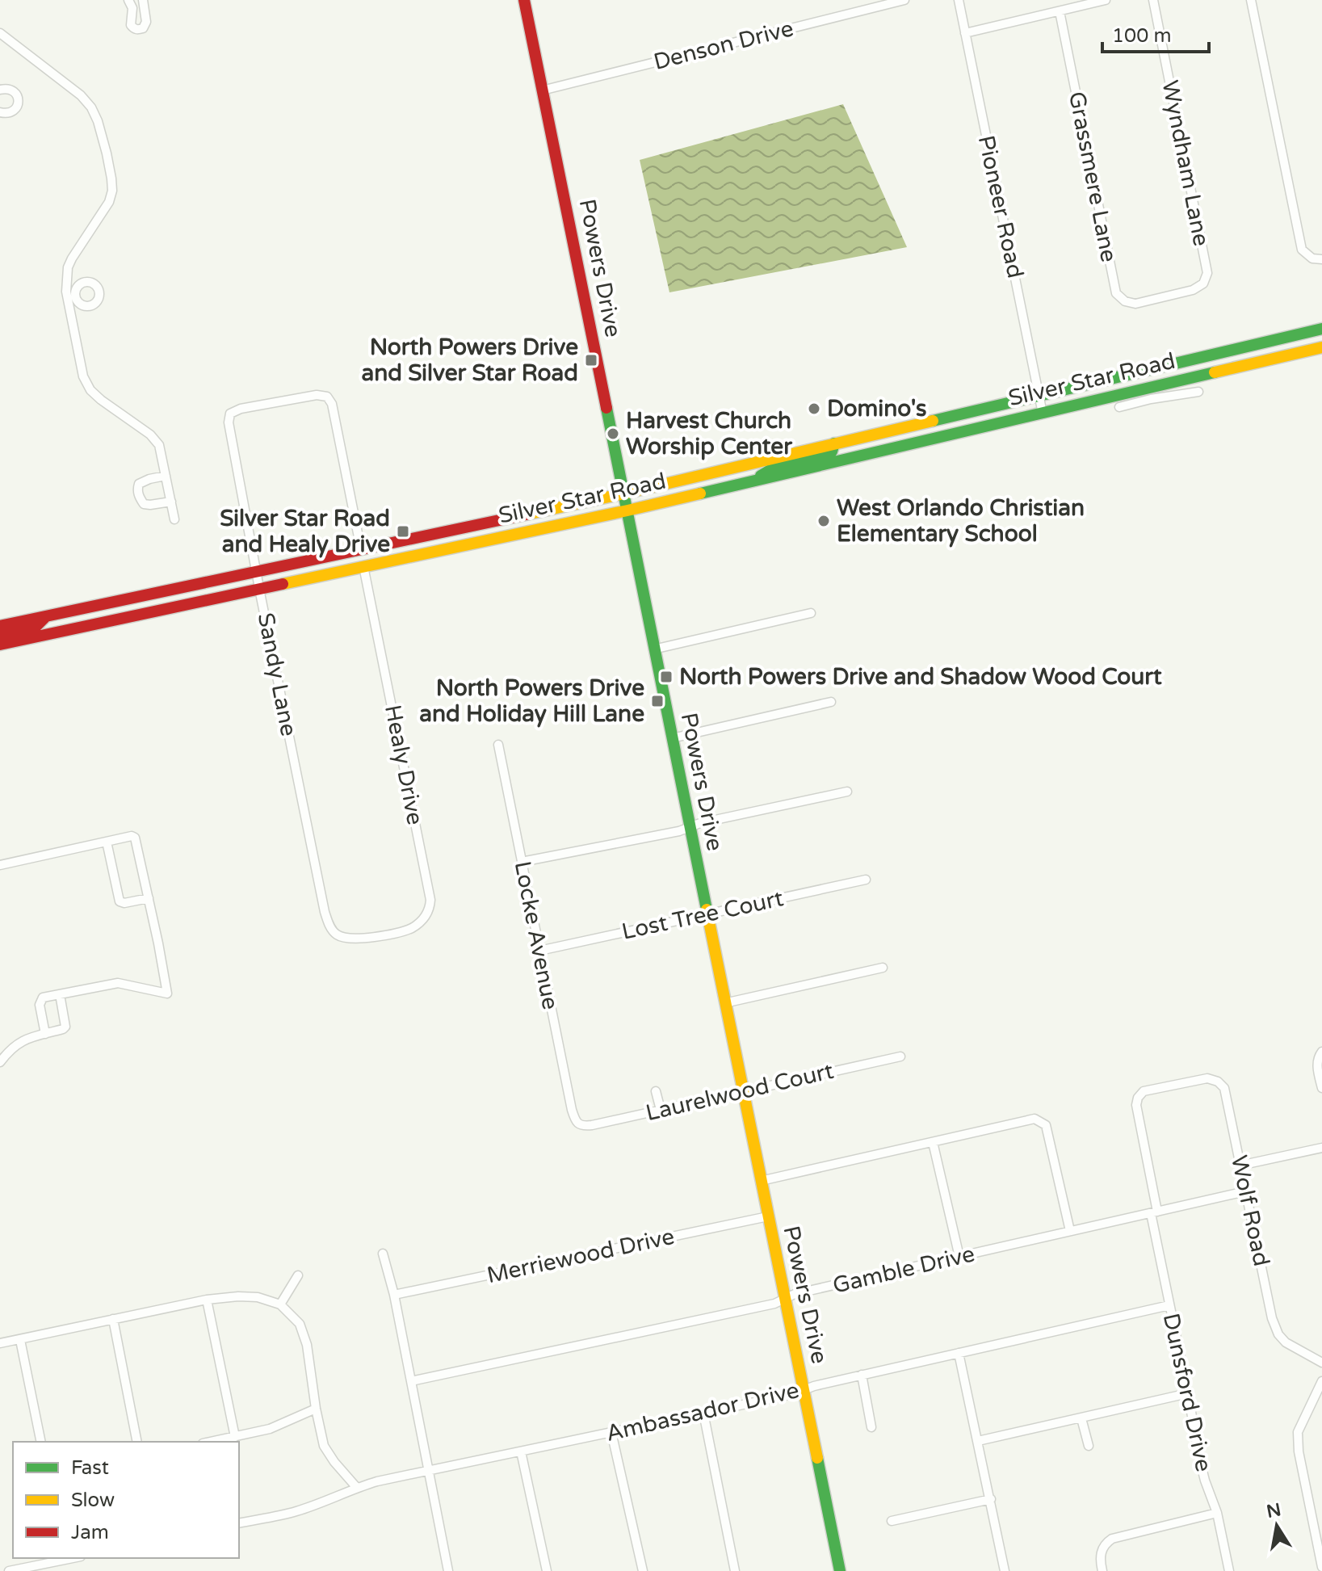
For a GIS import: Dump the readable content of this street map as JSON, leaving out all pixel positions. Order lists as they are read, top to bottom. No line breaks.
{"streets":{"main road":["Powers Drive","Silver Star Road"],"street":["Denson Drive","Wyndham Lane","Grassmere Lane","Pioneer Road","Sandy Lane","Healy Drive","Lost Tree Court","Locke Avenue","Laurelwood Court","Wolf Road","Merriewood Drive","Gamble Drive","Dunsford Drive","Ambassador Drive"]},"crossings":[["Denson Drive","Powers Drive"],["Wyndham Lane","Grassmere Lane"],["Pioneer Road","Silver Star Road"],["Powers Drive","Silver Star Road"],["Powers Drive","Lost Tree Court"],["Powers Drive","Laurelwood Court"],["Powers Drive","Merriewood Drive"],["Powers Drive","Gamble Drive"],["Powers Drive","Ambassador Drive"],["Silver Star Road","Sandy Lane"],["Silver Star Road","Healy Drive"],["Sandy Lane","Healy Drive"],["Lost Tree Court","Locke Avenue"],["Locke Avenue","Laurelwood Court"],["Wolf Road","Gamble Drive"],["Wolf Road","Dunsford Drive"],["Gamble Drive","Dunsford Drive"],["Dunsford Drive","Ambassador Drive"]],"places":{"transit":["North Powers Drive and Silver Star Road","Silver Star Road and Healy Drive","North Powers Drive and Shadow Wood Court","North Powers Drive and Holiday Hill Lane"],"other":["Domino's","Harvest Church Worship Center","West Orlando Christian Elementary School"]},"legend":["Fast","Slow","Jam"],"scale_bar":"100 m","north":"top"}
